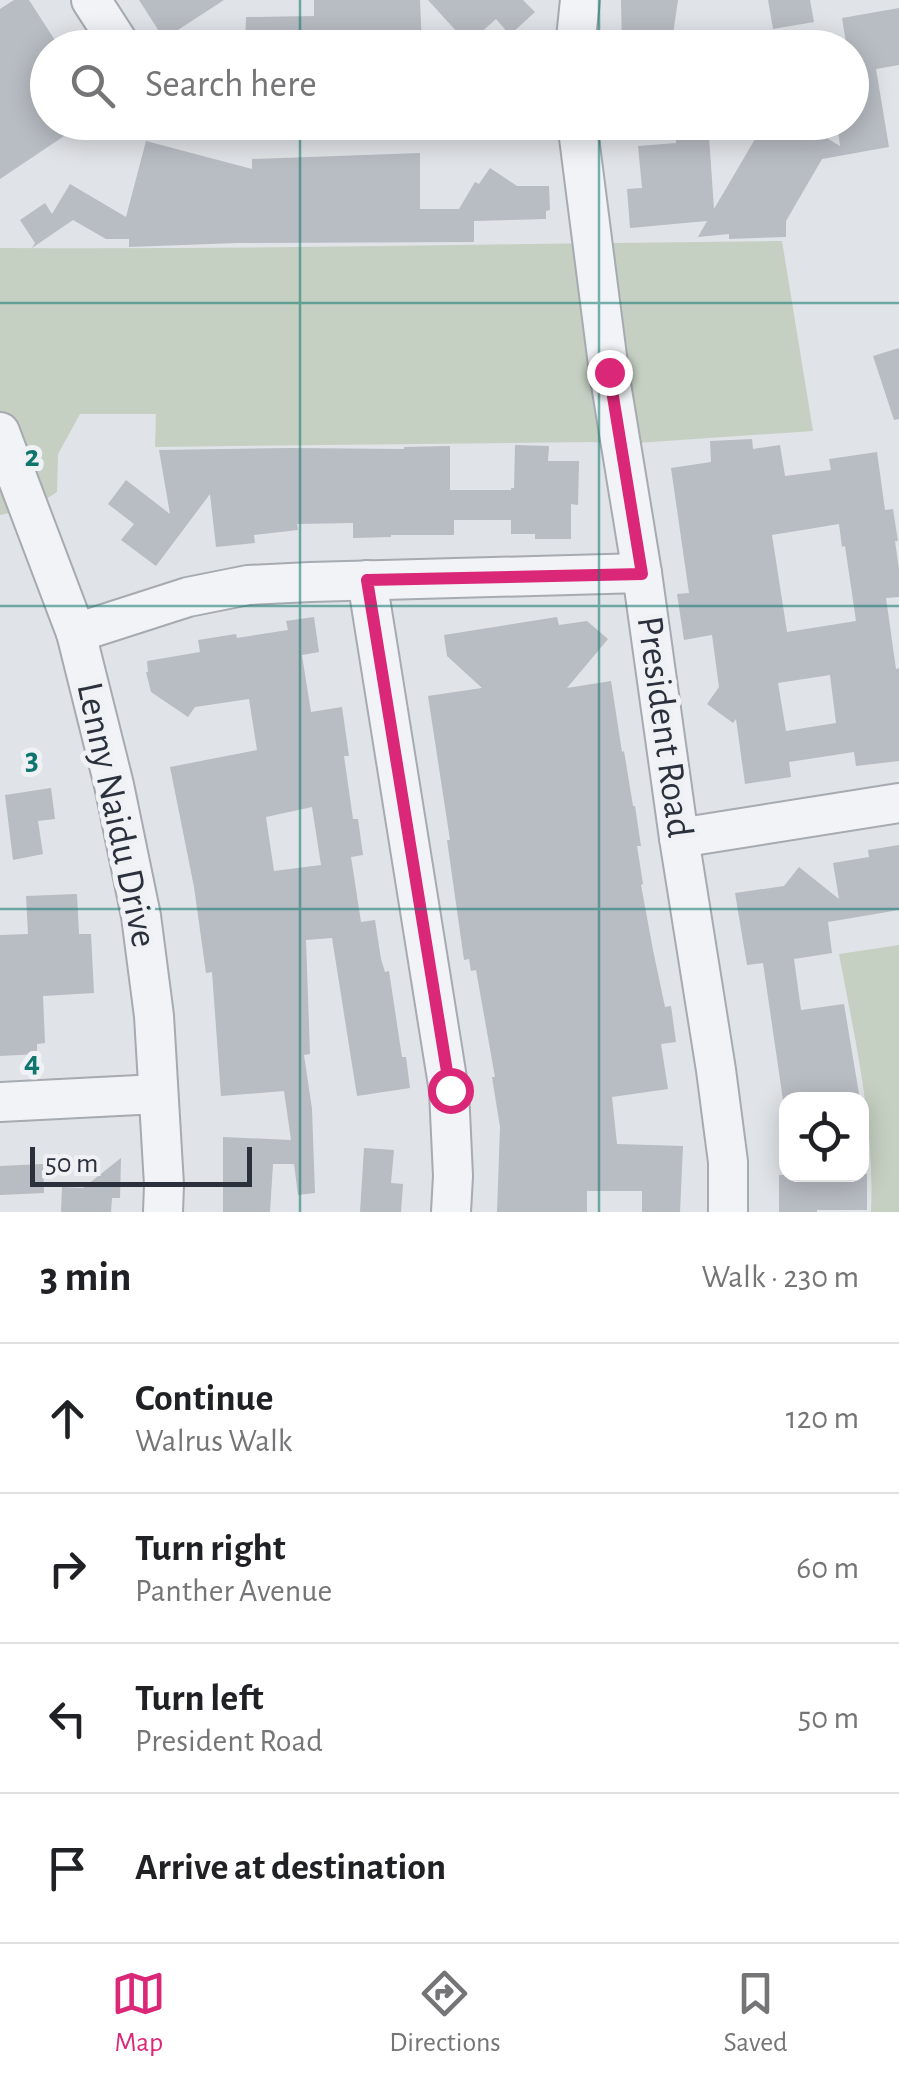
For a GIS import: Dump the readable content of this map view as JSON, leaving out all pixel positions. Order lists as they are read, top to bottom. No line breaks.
{"streets":{"street":["President Road","Lenny Naidu Drive"]},"scale_bar":"50 m","page":{"search":"Search here","scale":"50 m","heading":["3 min","Walk · 230 m"],"list":[["Continue","Walrus Walk","120 m"],["Turn right","Panther Avenue","60 m"],["Turn left","President Road","50 m"],"Arrive at destination"],"nav":["Map","Directions","Saved"]},"grid":{"rows":["2","3","4"]}}
